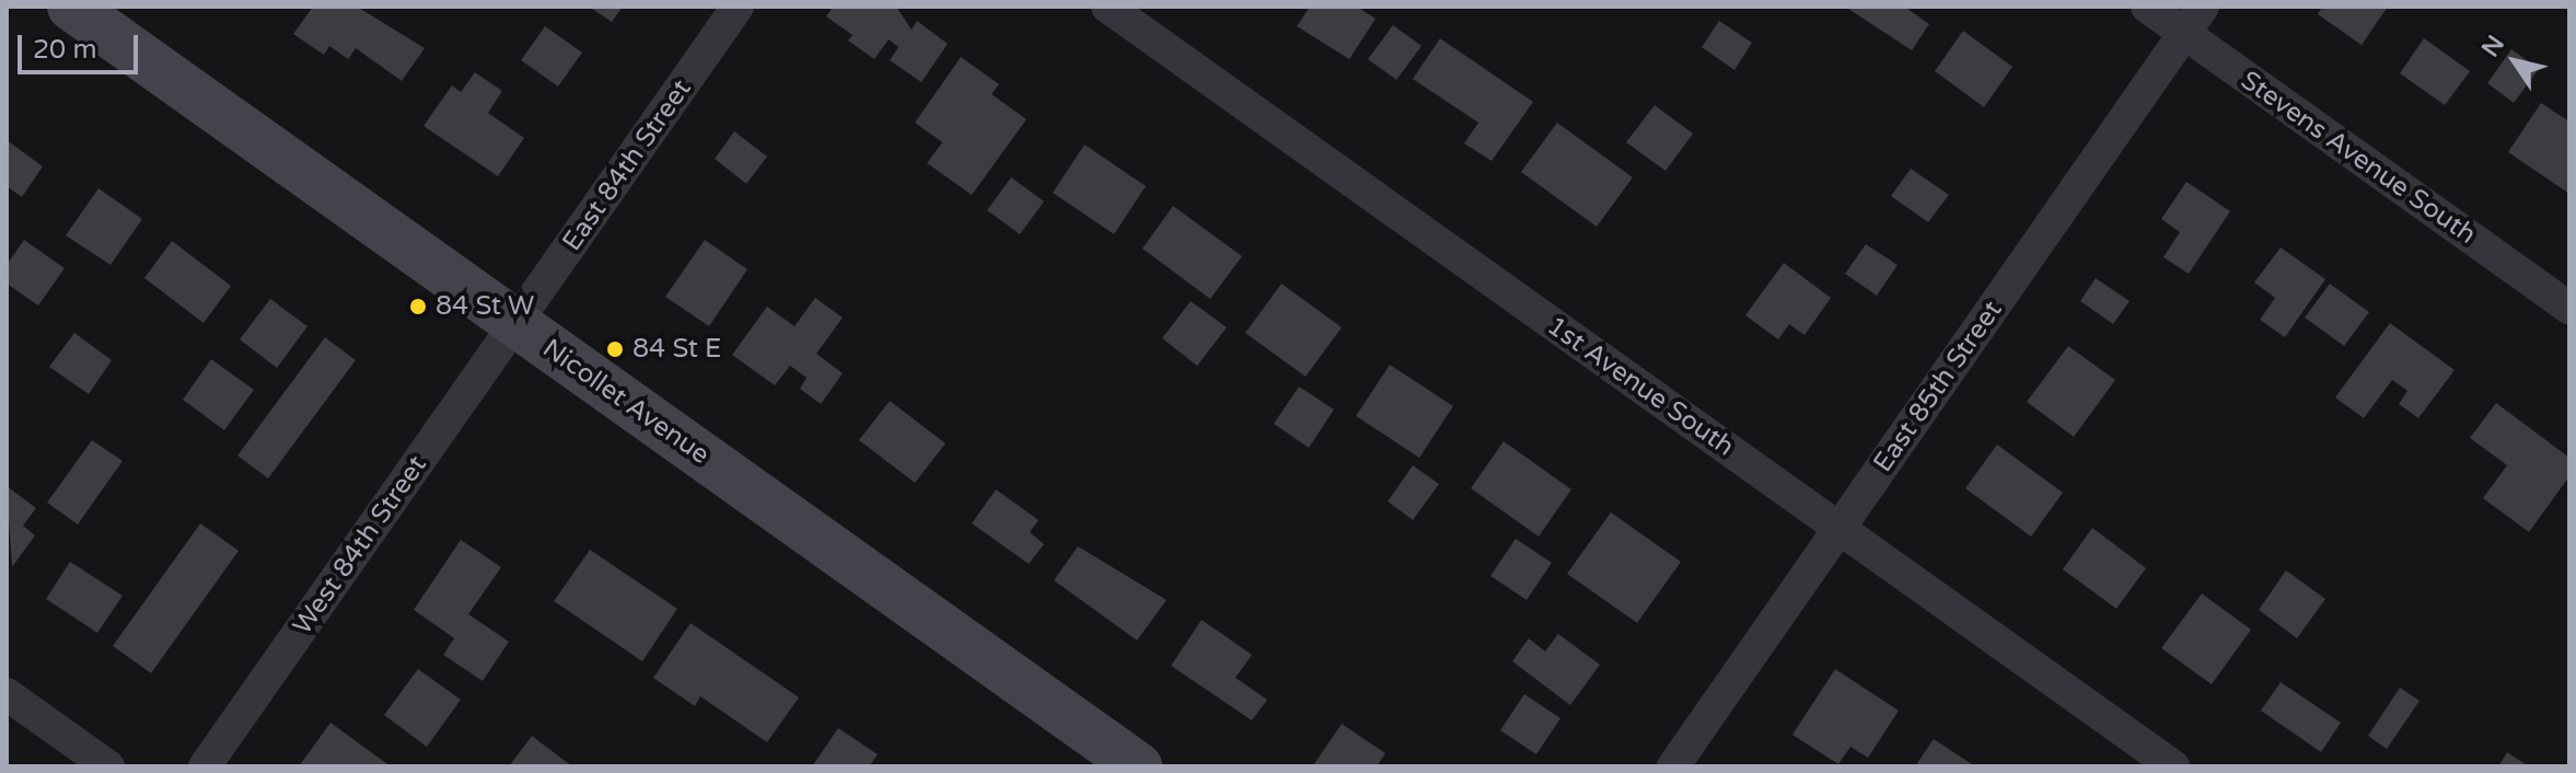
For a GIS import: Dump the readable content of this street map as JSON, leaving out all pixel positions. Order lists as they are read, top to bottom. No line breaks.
{"streets":{"main road":["Nicollet Avenue"],"street":["Stevens Avenue South","East 84th Street","1st Avenue South","East 85th Street","West 84th Street"]},"crossings":[["Stevens Avenue South","East 85th Street"],["East 84th Street","Nicollet Avenue"],["East 84th Street","West 84th Street"],["1st Avenue South","East 85th Street"],["Nicollet Avenue","West 84th Street"]],"places":["84 St W","84 St E"],"scale_bar":"20 m","north":"top left"}
